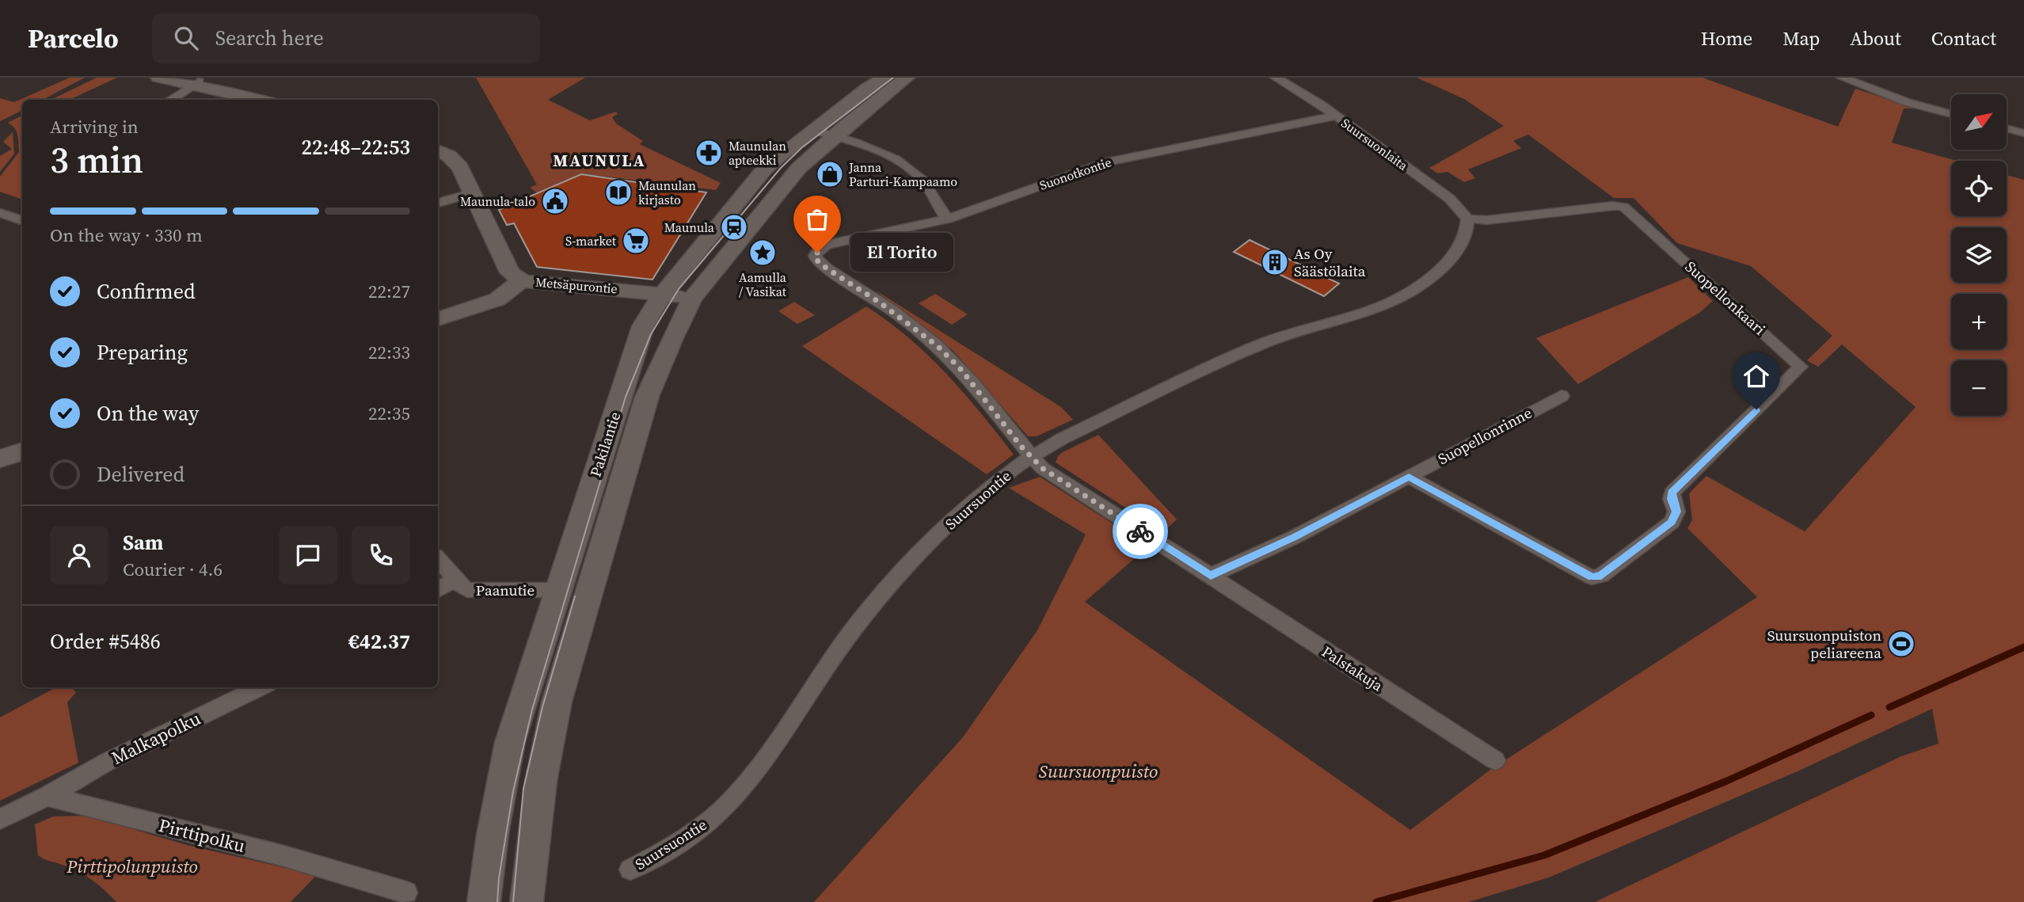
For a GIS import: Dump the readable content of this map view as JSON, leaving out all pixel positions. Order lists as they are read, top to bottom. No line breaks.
{"streets":{"main road":["Metsäpurontie","Pakilantie"],"street":["Suursuonlaita","Suonotkontie","Suopellonkaari","Suopellonrinne","Suursuontie","Paanutie","Palstakuja","Malkapolku","Pirttipolku"]},"crossings":[["Suursuonlaita","Suonotkontie"],["Suursuonlaita","Suopellonkaari"],["Suursuonlaita","Suursuontie"],["Suonotkontie","Suursuontie"],["Metsäpurontie","Pakilantie"],["Suopellonkaari","Suopellonrinne"],["Suopellonkaari","Suursuontie"],["Pakilantie","Paanutie"],["Malkapolku","Pirttipolku"]],"districts":["MAUNULA"],"parks":["Suursuonpuisto","Pirttipolunpuisto"],"places":{"pharmacy":["Maunulan apteekki"],"shop":["Janna Parturi-Kampaamo"],"library":["Maunulan kirjasto"],"public building":["Maunula-talo"],"station":["Maunula"],"supermarket":["S-market"],"place":["Aamulla / Vasikat"],"other":["El Torito"],"building":["As Oy Säästölaita"],"sports":["Suursuonpuiston peliareena"]},"north":"top right","page":{"header":"Parcelo","search":"Search here","nav":["Home","Map","About","Contact"],"map_buttons":["+","−"],"heading":["3 min","Arriving in","22:48–22:53"],"panel":["Sam","Courier · 4.6","Order #5486","€42.37"],"bar":"On the way · 330 m","bubble":"El Torito","list":[["Confirmed","22:27"],["Preparing","22:33"],["On the way","22:35"],"Delivered"]}}
